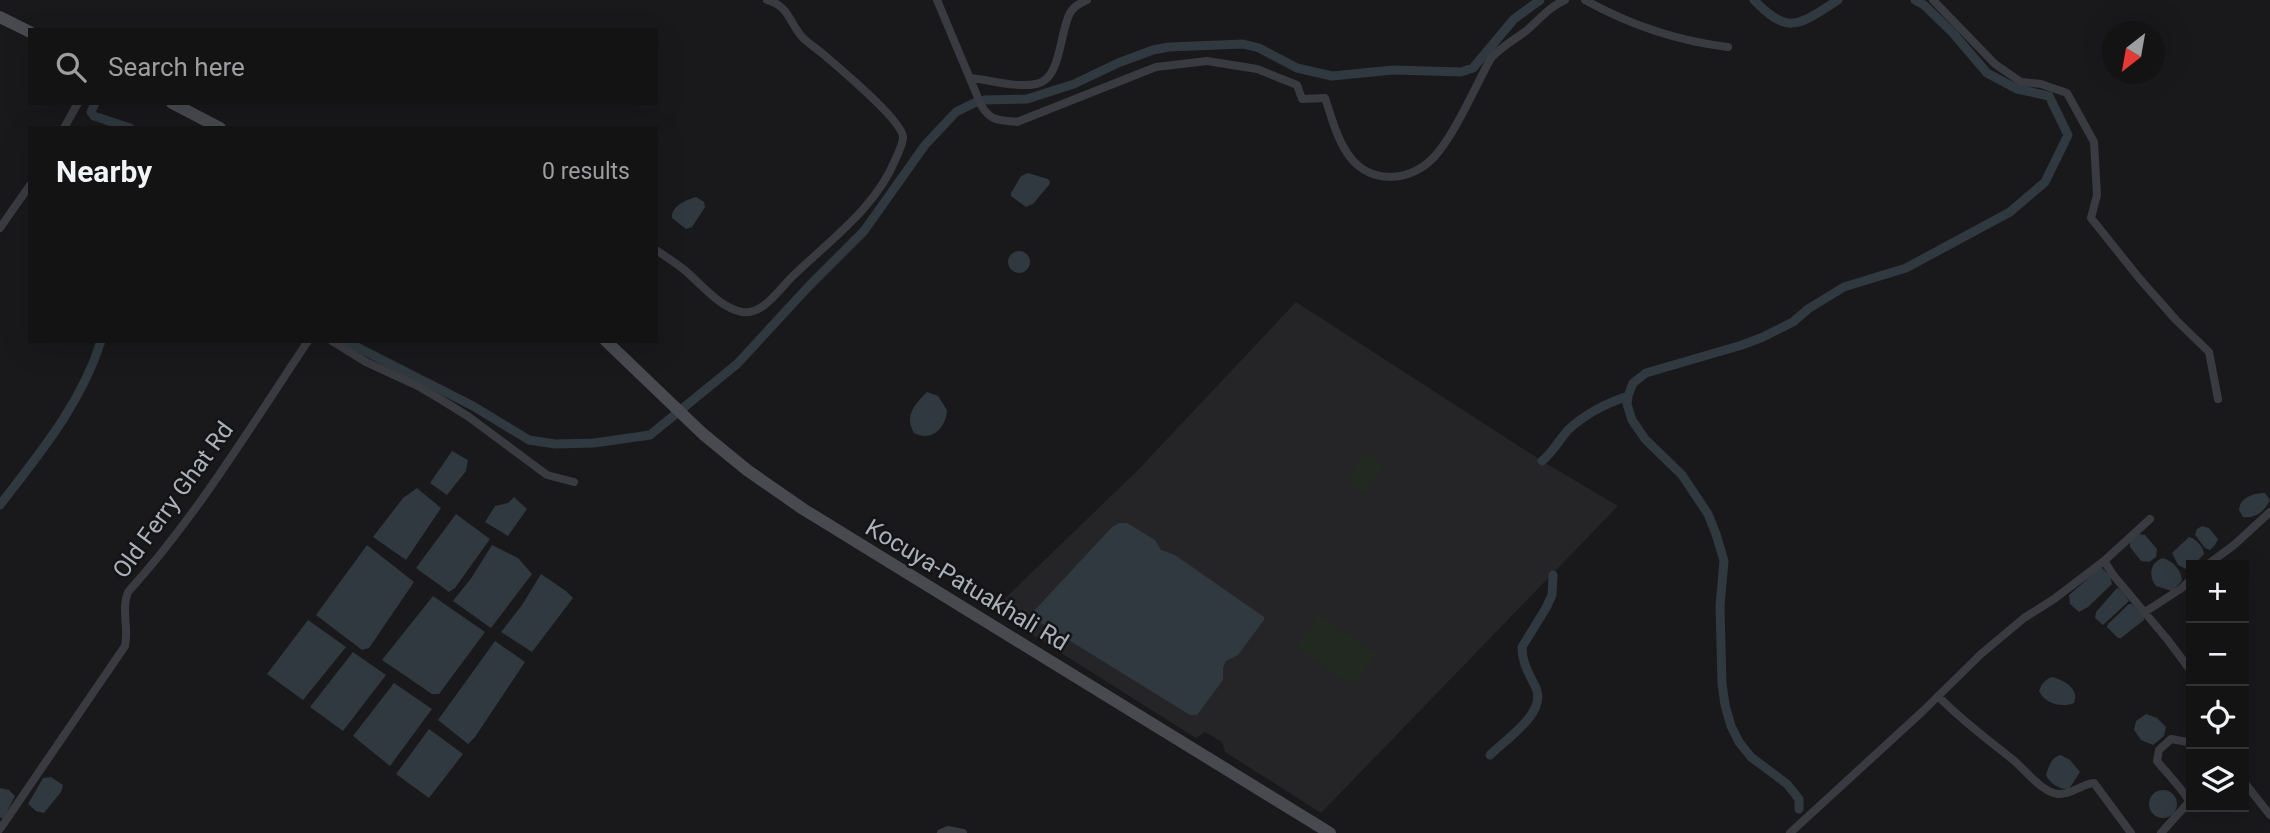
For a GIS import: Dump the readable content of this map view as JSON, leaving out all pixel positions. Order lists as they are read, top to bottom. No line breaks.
{"streets":{"main road":["Kocuya-Patuakhali Rd"],"street":["Old Ferry Ghat Rd"]},"north":"bottom left","page":{"search":"Search here","heading":["Nearby","0 results"],"map_buttons":["+","−"]}}
